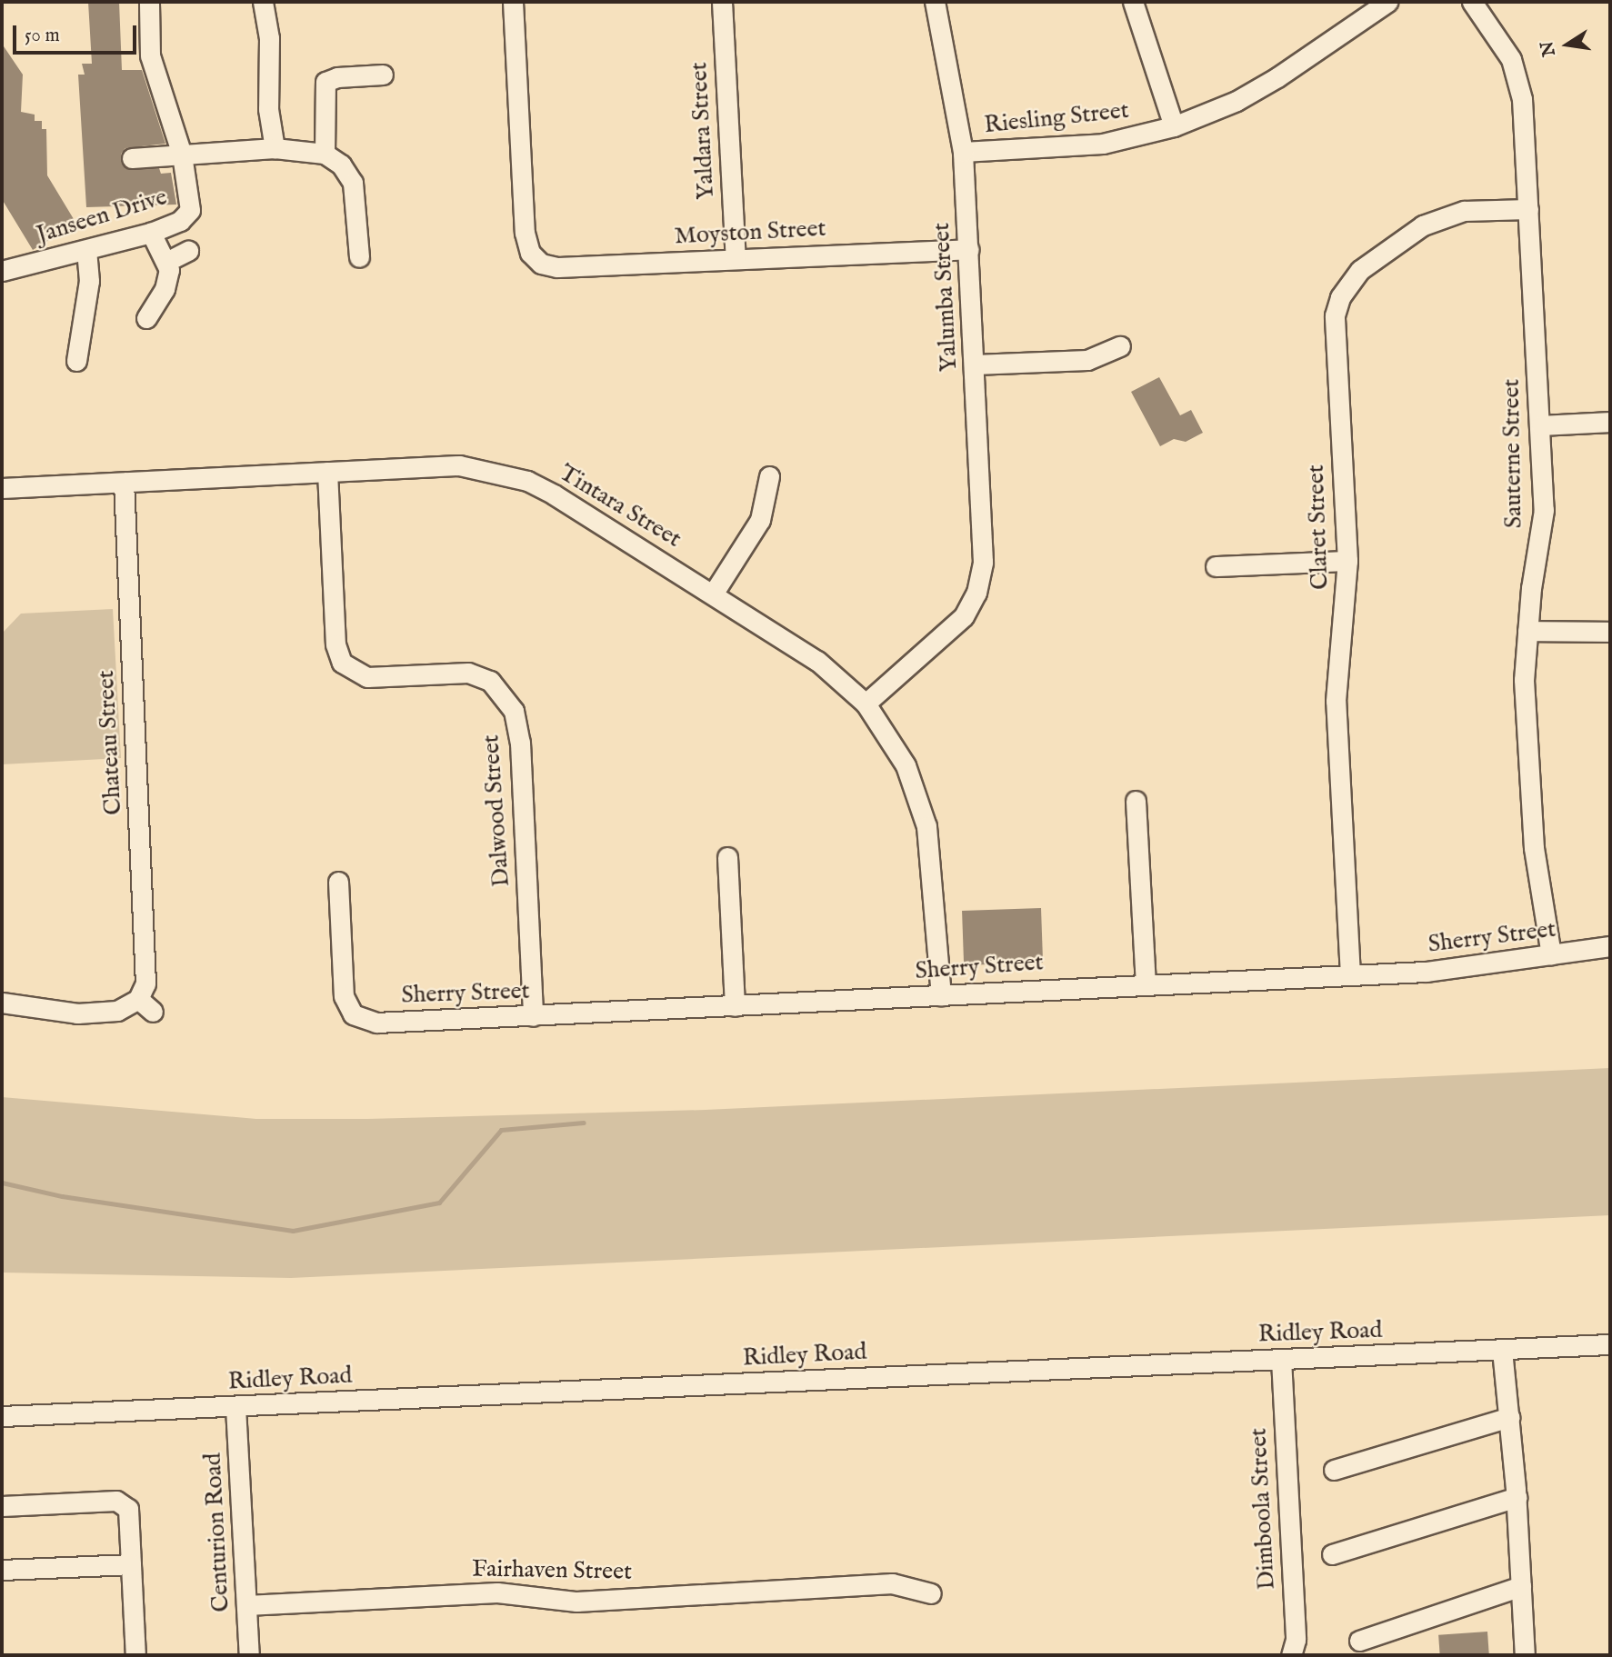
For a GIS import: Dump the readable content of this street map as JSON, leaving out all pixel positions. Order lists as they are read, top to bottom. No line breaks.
{"streets":{"street":["Riesling Street","Yaldara Street","Janseen Drive","Moyston Street","Yalumba Street","Sauterne Street","Tintara Street","Claret Street","Chateau Street","Dalwood Street","Sherry Street","Ridley Road","Dimboola Street","Centurion Road","Fairhaven Street"]},"crossings":[["Riesling Street","Yalumba Street"],["Yaldara Street","Moyston Street"],["Moyston Street","Yalumba Street"],["Yalumba Street","Tintara Street"],["Sauterne Street","Claret Street"],["Sauterne Street","Sherry Street"],["Tintara Street","Chateau Street"],["Tintara Street","Dalwood Street"],["Tintara Street","Sherry Street"],["Claret Street","Sherry Street"],["Dalwood Street","Sherry Street"],["Ridley Road","Dimboola Street"],["Ridley Road","Centurion Road"],["Centurion Road","Fairhaven Street"]],"scale_bar":"50 m","north":"left"}
